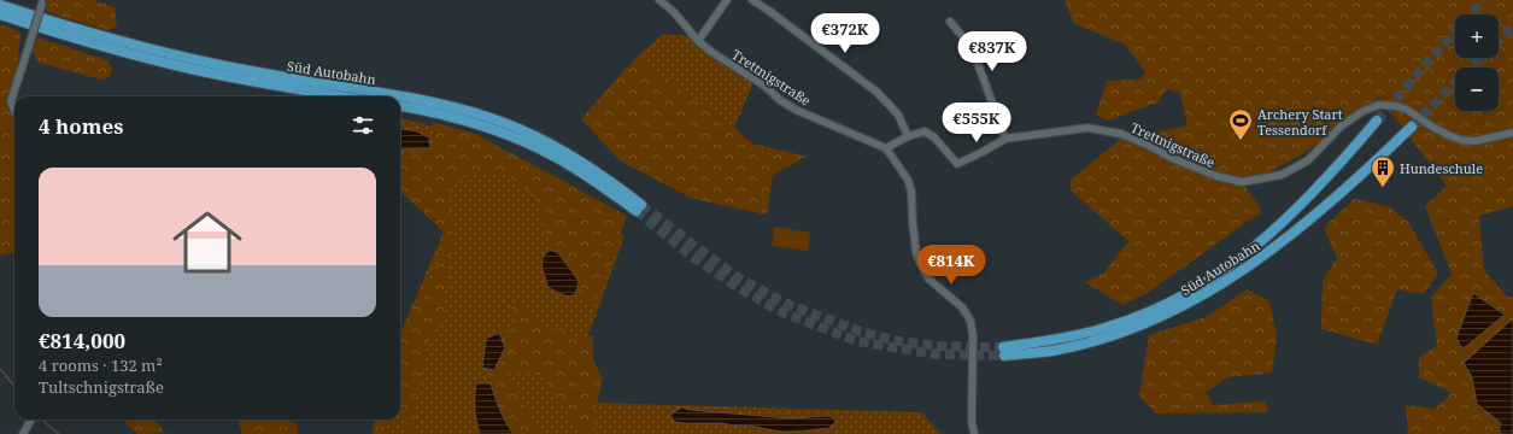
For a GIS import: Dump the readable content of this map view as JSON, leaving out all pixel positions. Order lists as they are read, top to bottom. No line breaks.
{"streets":{"highway":["Süd Autobahn"],"street":["Trettnigstraße"]},"places":{"sports":["Archery Start Tessendorf"],"building":["Hundeschule"]},"page":{"price":["€372K","€837K","€555K","€814K"],"map_buttons":["+","−"],"heading":"4 homes","list":[{"name":"€814,000","note":"4 rooms · 132 m² · Tultschnigstraße"}]}}
